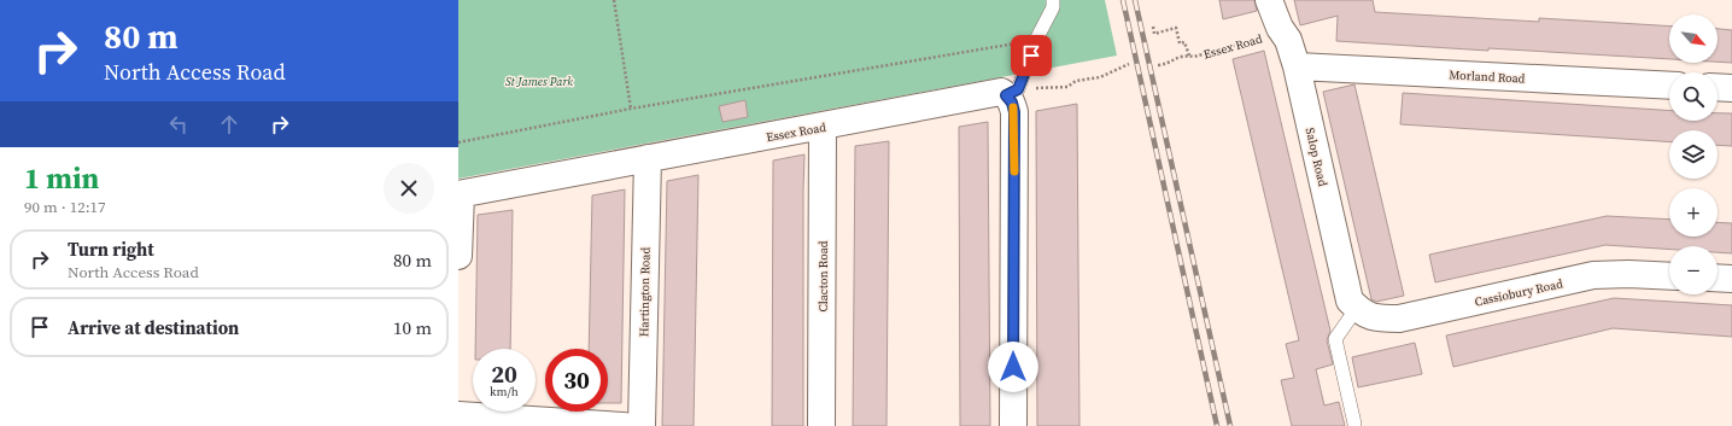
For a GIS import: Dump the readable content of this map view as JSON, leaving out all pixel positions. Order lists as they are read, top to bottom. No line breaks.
{"streets":{"street":["Essex Road","Morland Road","Salop Road","Clacton Road","Hartington Road","Cassiobury Road"]},"crossings":[["Essex Road","Salop Road"],["Essex Road","Clacton Road"],["Essex Road","Hartington Road"],["Morland Road","Salop Road"],["Salop Road","Cassiobury Road"]],"parks":["St James Park"],"north":"bottom right","page":{"turn":["80 m","North Access Road"],"map_buttons":["+","−"],"heading":["1 min","90 m · 12:17"],"list":[{"name":"Turn right","note":"North Access Road","value":"80 m"},{"name":"Arrive at destination","value":"10 m"}],"speed":"20 km/h","limit":"30"}}
